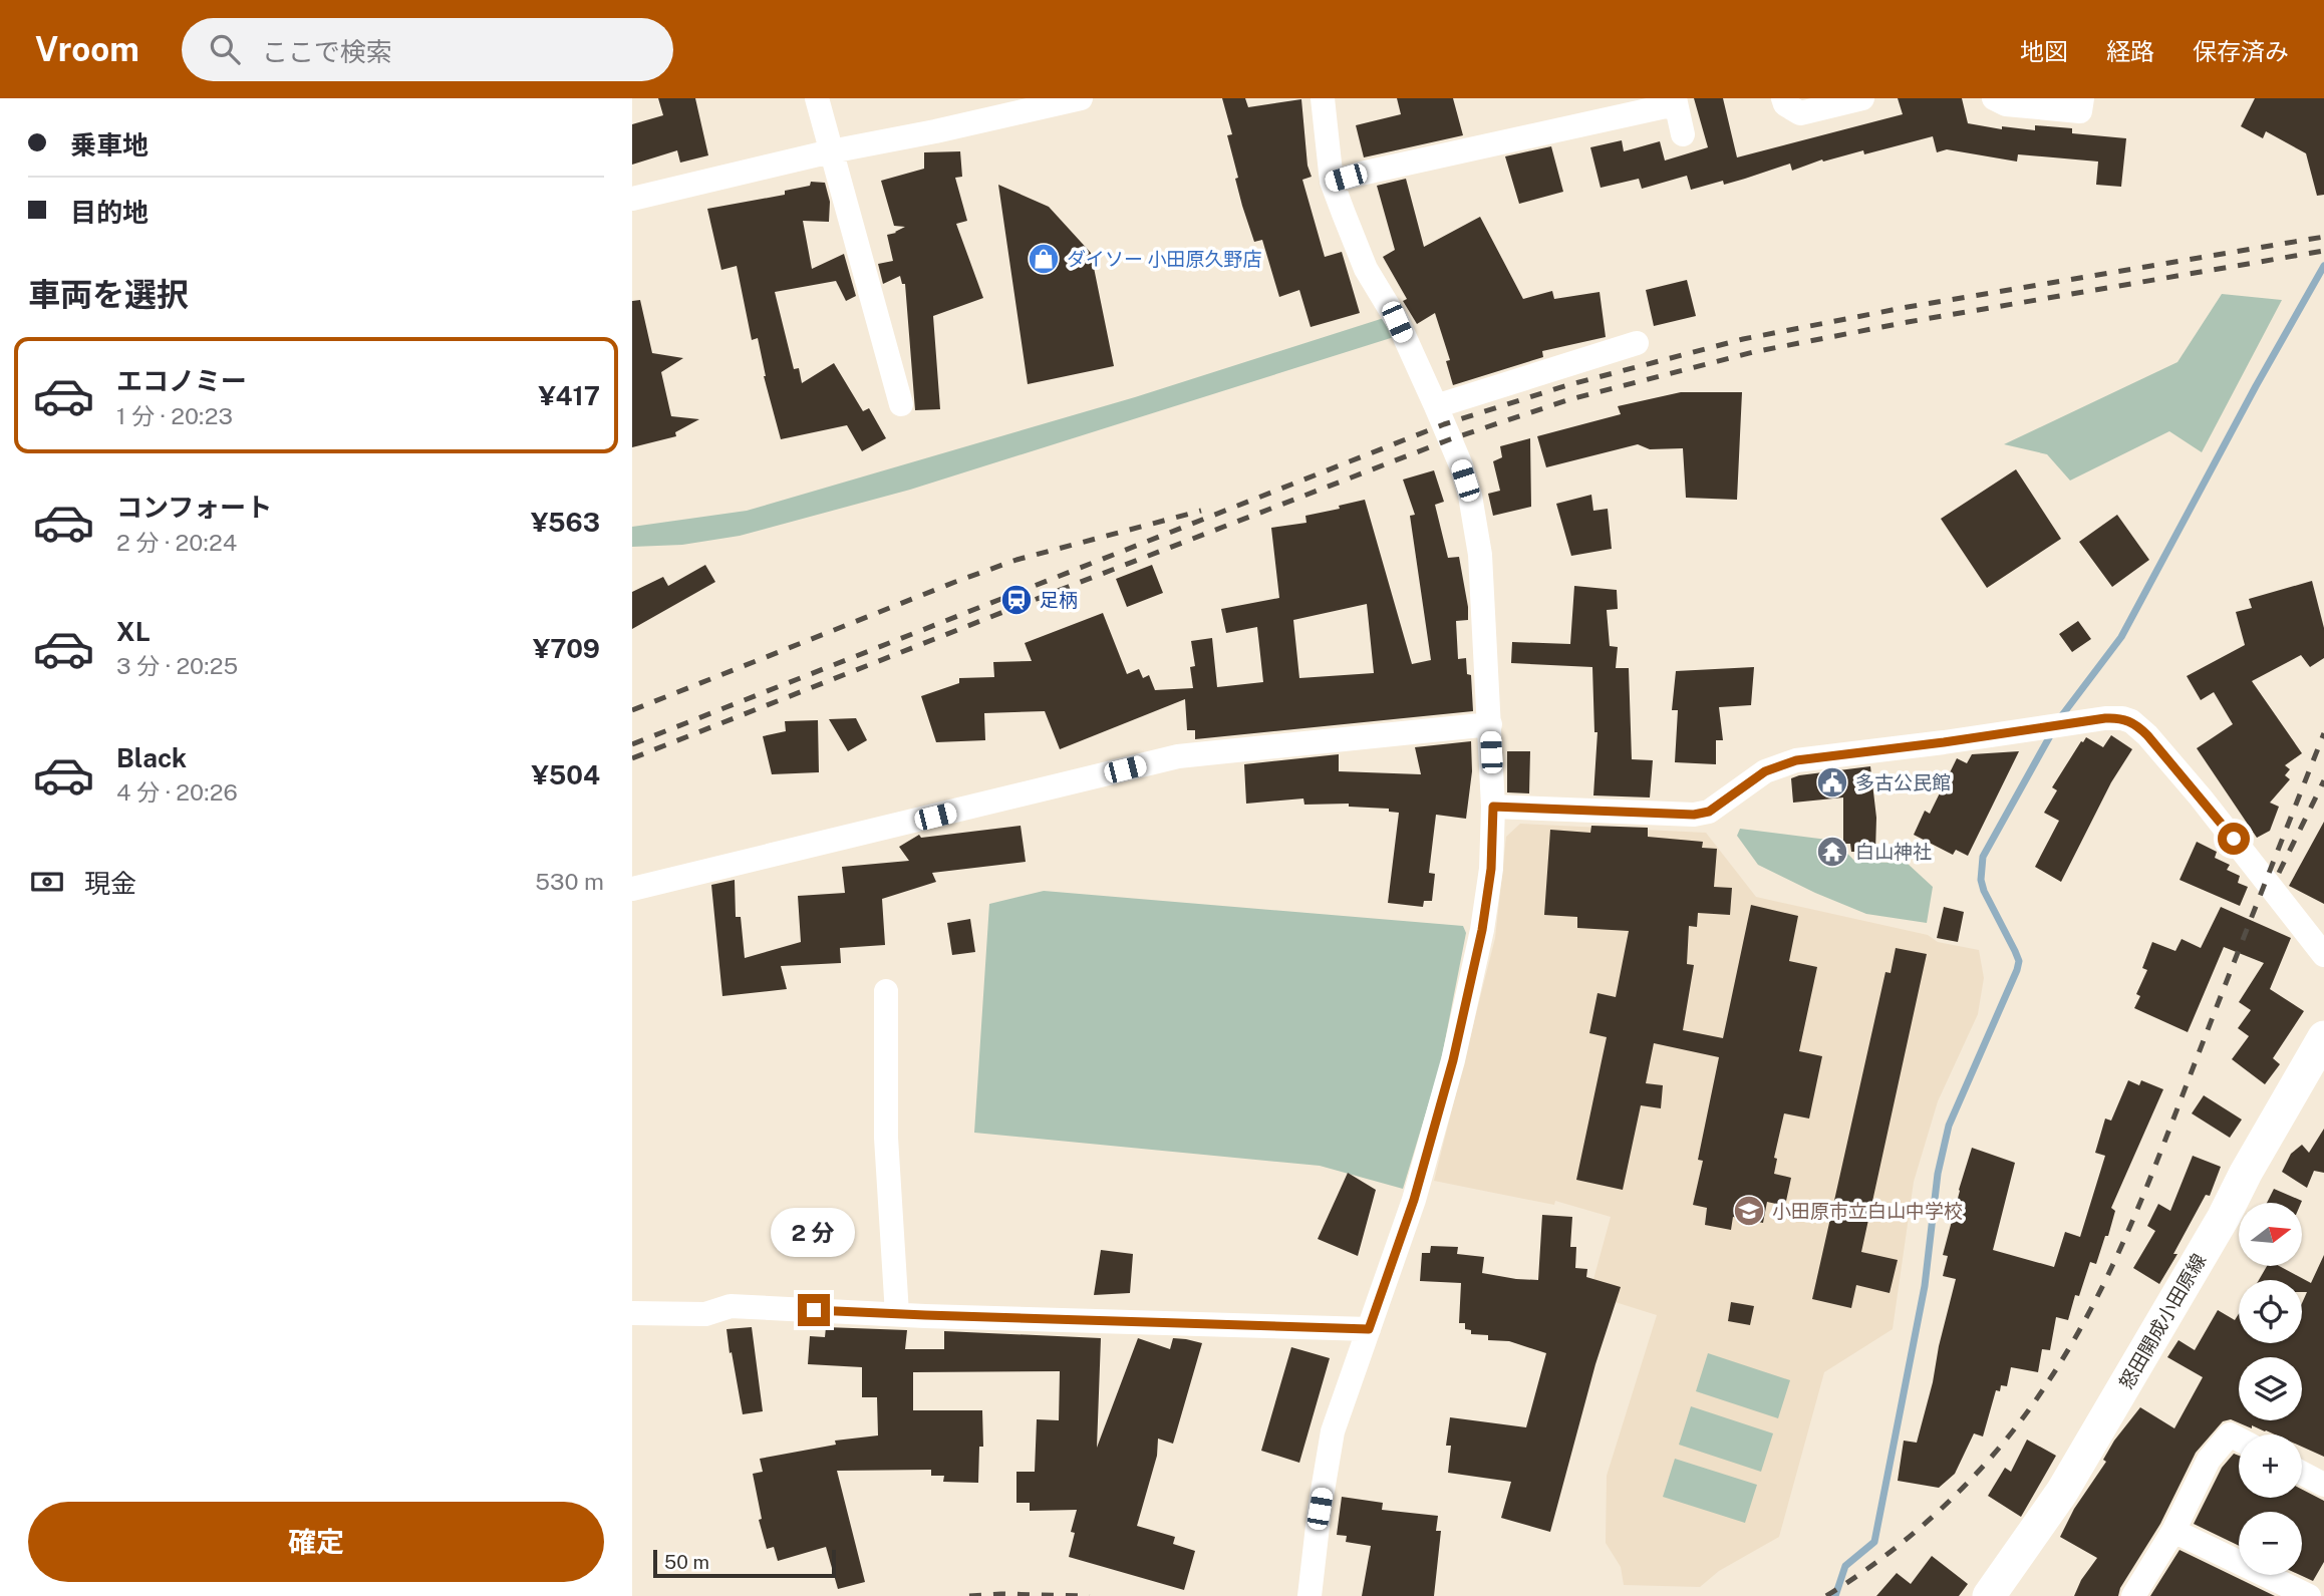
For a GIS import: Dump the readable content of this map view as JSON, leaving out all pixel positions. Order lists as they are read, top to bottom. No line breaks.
{"streets":{"main road":["怒田開成小田原線"]},"places":{"shop":["ダイソー 小田原久野店"],"station":["足柄"],"public building":["多古公民館"],"temple":["白山神社"],"school or university":["小田原市立白山中学校"]},"scale_bar":"50 m","north":"right","page":{"header":"Vroom","search":"ここで検索","nav":["地図","経路","保存済み"],"banner":["乗車地","目的地"],"heading":"車両を選択","list":[{"name":"エコノミー","note":"1 分 · 20:23","value":"¥417"},{"name":"コンフォート","note":"2 分 · 20:24","value":"¥563"},{"name":"XL","note":"3 分 · 20:25","value":"¥709"},{"name":"Black","note":"4 分 · 20:26","value":"¥504"}],"pay":["現金","530 m"],"map_buttons":["+","−"],"bubble":"2 分","buttons":"確定","scale":"50 m"}}
